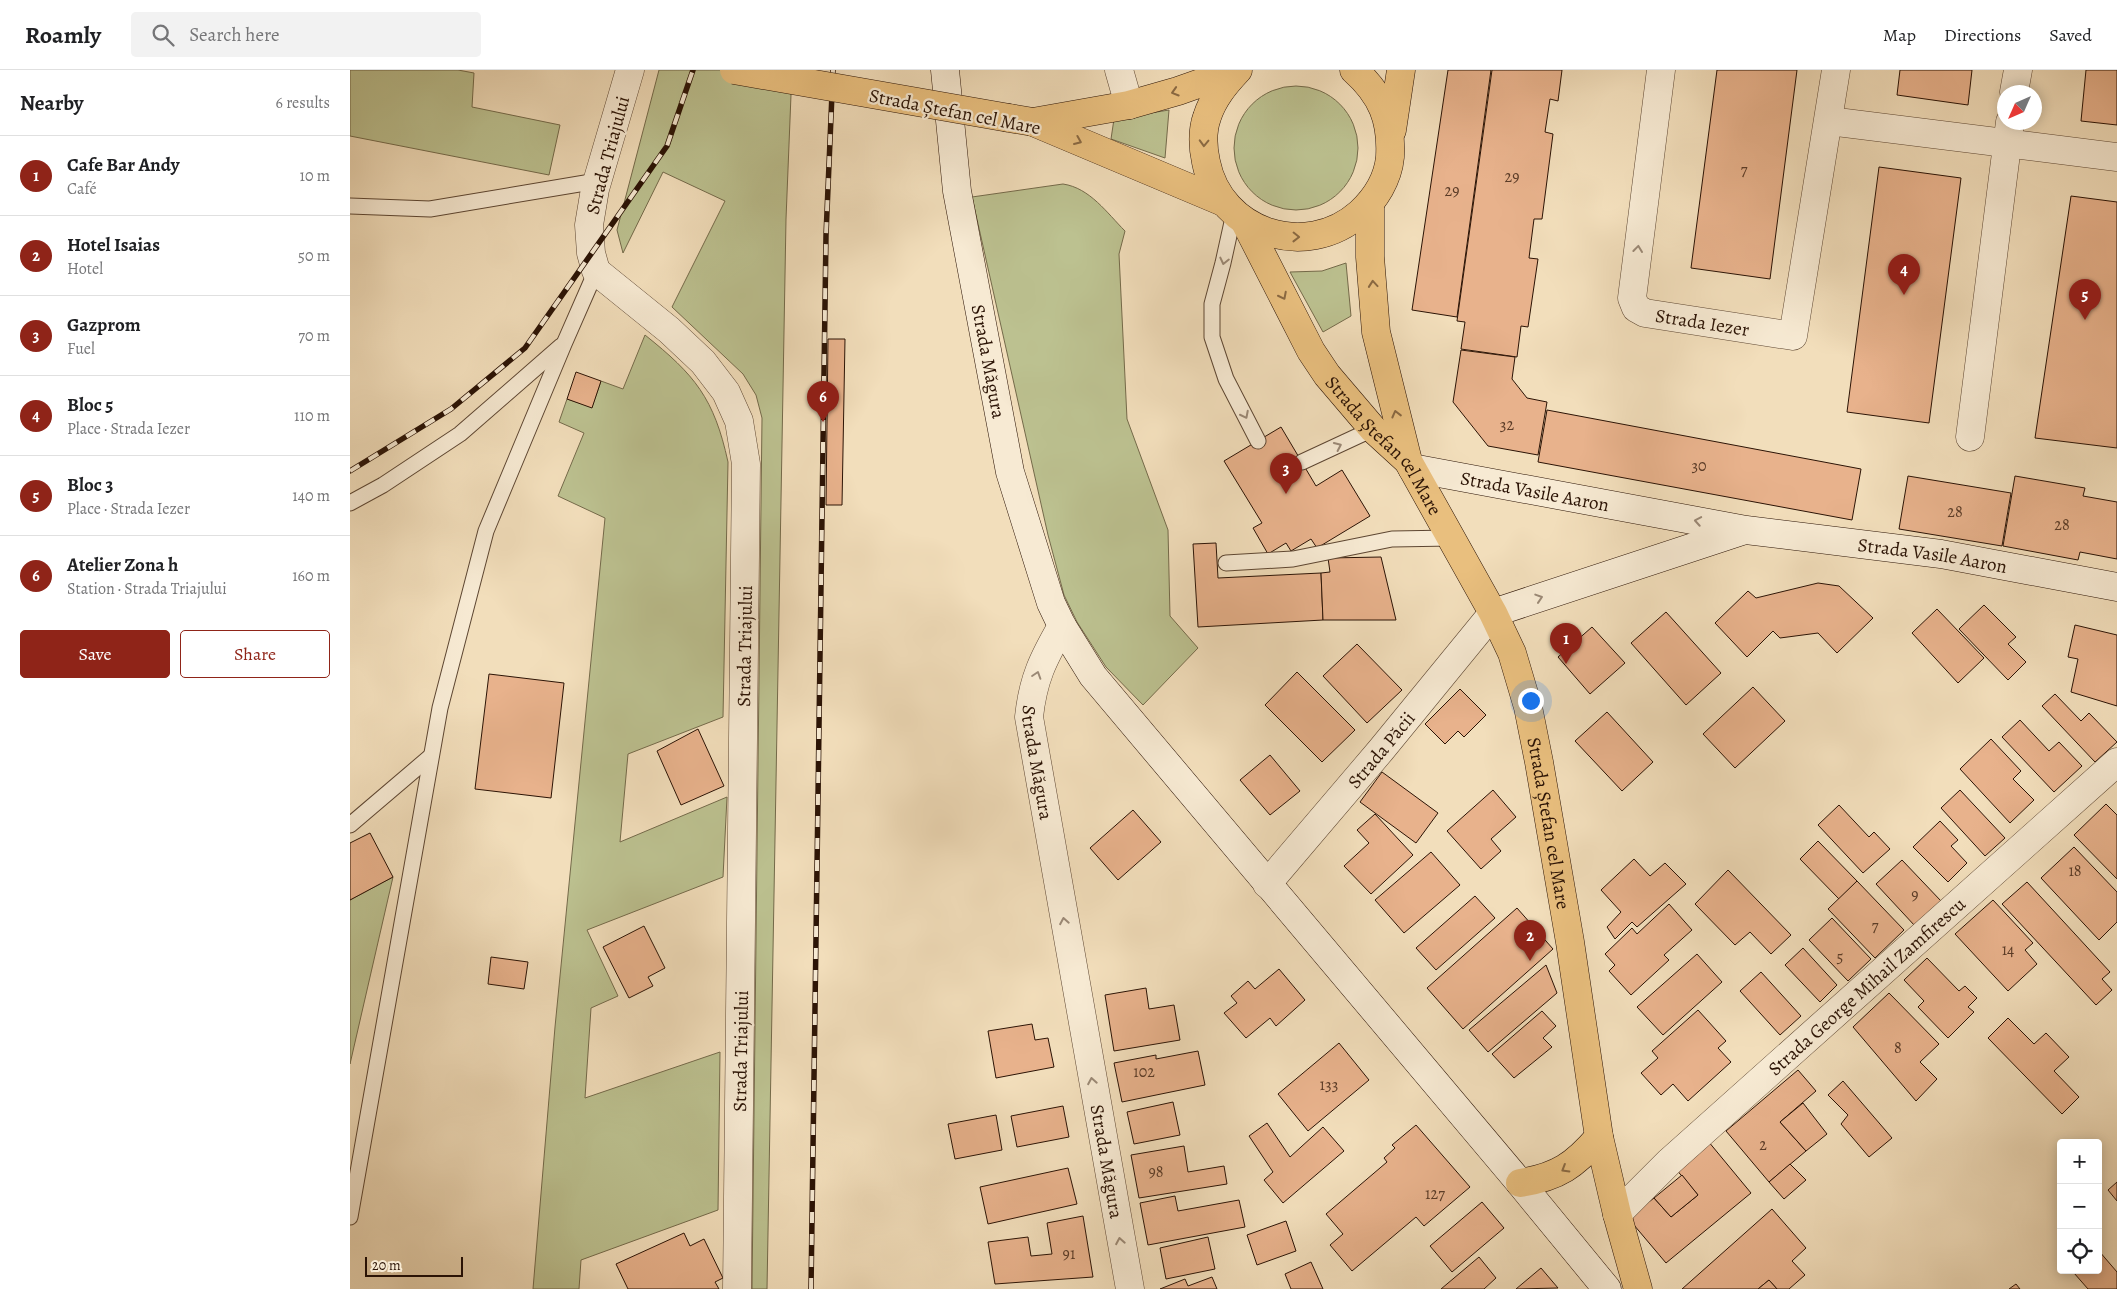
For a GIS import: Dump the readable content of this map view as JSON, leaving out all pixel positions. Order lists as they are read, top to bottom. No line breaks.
{"streets":{"main road":["Strada Ștefan cel Mare"],"street":["Strada Triajului","Strada Iezer","Strada Măgura","Strada Vasile Aaron","Strada Păcii","Strada George Mihail Zamfirescu"]},"crossings":[["Strada Ștefan cel Mare","Strada Vasile Aaron"],["Strada Ștefan cel Mare","Strada Păcii"],["Strada Ștefan cel Mare","Strada George Mihail Zamfirescu"],["Strada Vasile Aaron","Strada Păcii"]],"one_way":["Strada Măgura"],"house_numbers":["7","29","29","32","30","28","28","18","9","7","14","5","8","102","133","2","98","127","91"],"scale_bar":"20 m","north":"bottom left","page":{"header":"Roamly","search":"Search here","nav":["Map","Directions","Saved"],"heading":["Nearby","6 results"],"list":[{"mark":"1","name":"Cafe Bar Andy","note":"Café","value":"10 m"},{"mark":"2","name":"Hotel Isaias","note":"Hotel","value":"50 m"},{"mark":"3","name":"Gazprom","note":"Fuel","value":"70 m"},{"mark":"4","name":"Bloc 5","note":"Place · Strada Iezer","value":"110 m"},{"mark":"5","name":"Bloc 3","note":"Place · Strada Iezer","value":"140 m"},{"mark":"6","name":"Atelier Zona h","note":"Station · Strada Triajului","value":"160 m"}],"pins":["4","5","6","3","1","2"],"buttons":["Save","Share"],"map_buttons":["+","−"],"scale":"20 m"}}
